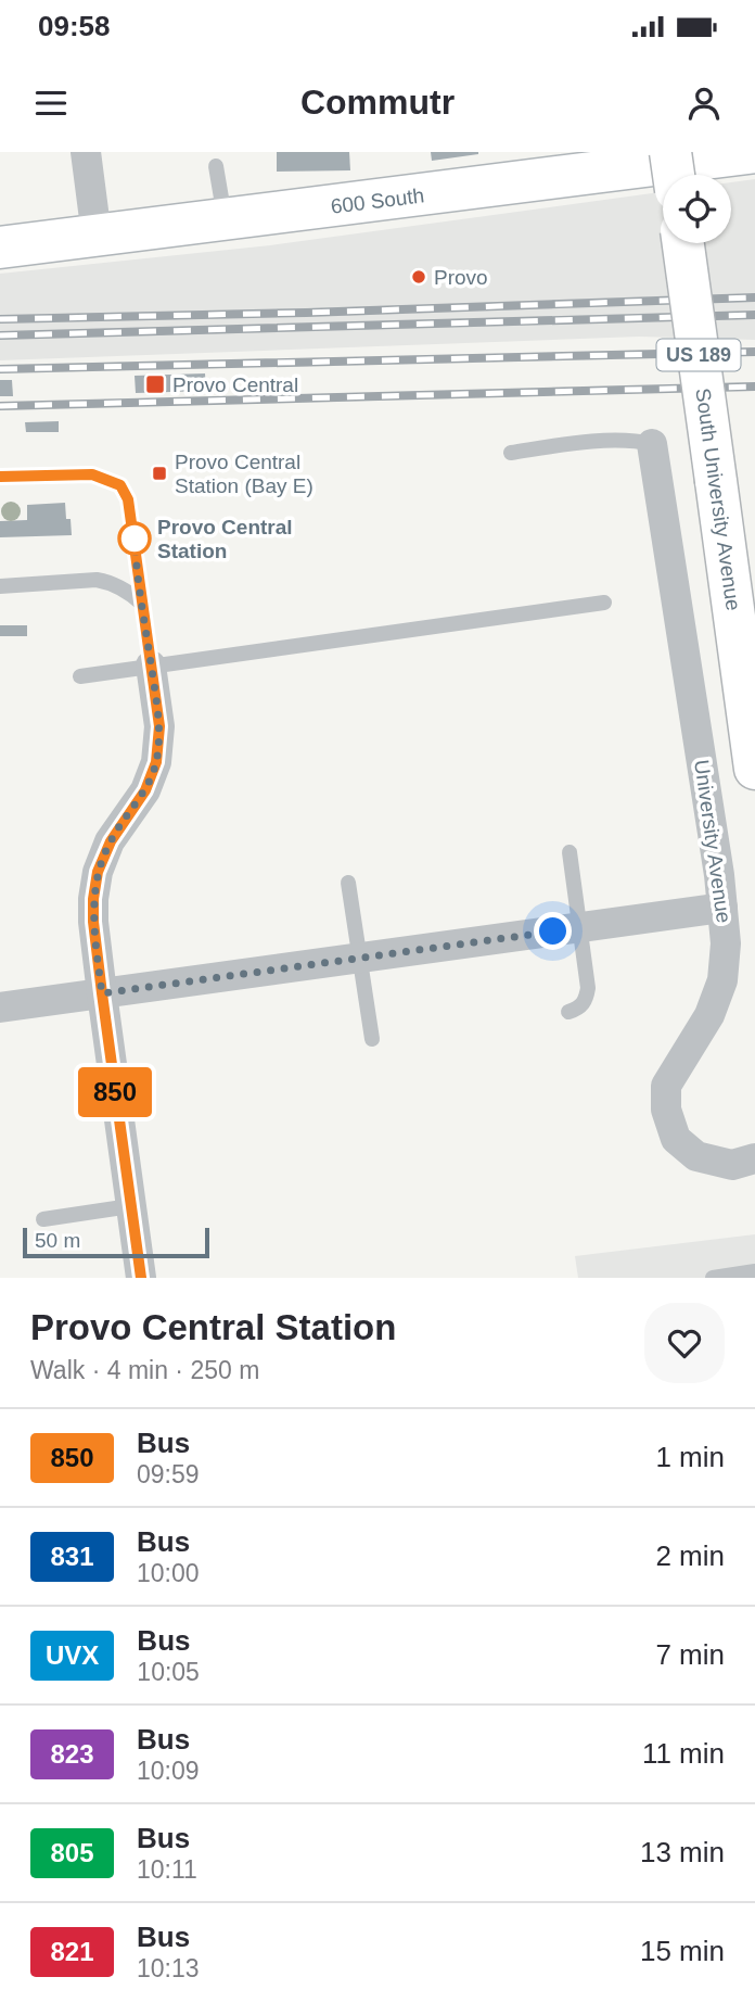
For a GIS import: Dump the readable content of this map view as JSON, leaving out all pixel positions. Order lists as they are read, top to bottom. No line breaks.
{"streets":{"main road":["600 South","US 189","South University Avenue"],"street":["University Avenue"]},"places":{"other":["Provo","Provo Central Station"],"transit":["Provo Central","Provo Central Station (Bay E)"]},"lines":["bus line 850"],"scale_bar":"50 m","page":{"status":"09:58","header":"Commutr","on_map":"850","scale":"50 m","heading":["Provo Central Station","Walk · 4 min · 250 m"],"list":[{"mark":"850","name":"Bus","note":"09:59","value":"1 min"},{"mark":"831","name":"Bus","note":"10:00","value":"2 min"},{"mark":"UVX","name":"Bus","note":"10:05","value":"7 min"},{"mark":"823","name":"Bus","note":"10:09","value":"11 min"},{"mark":"805","name":"Bus","note":"10:11","value":"13 min"},{"mark":"821","name":"Bus","note":"10:13","value":"15 min"}]}}
